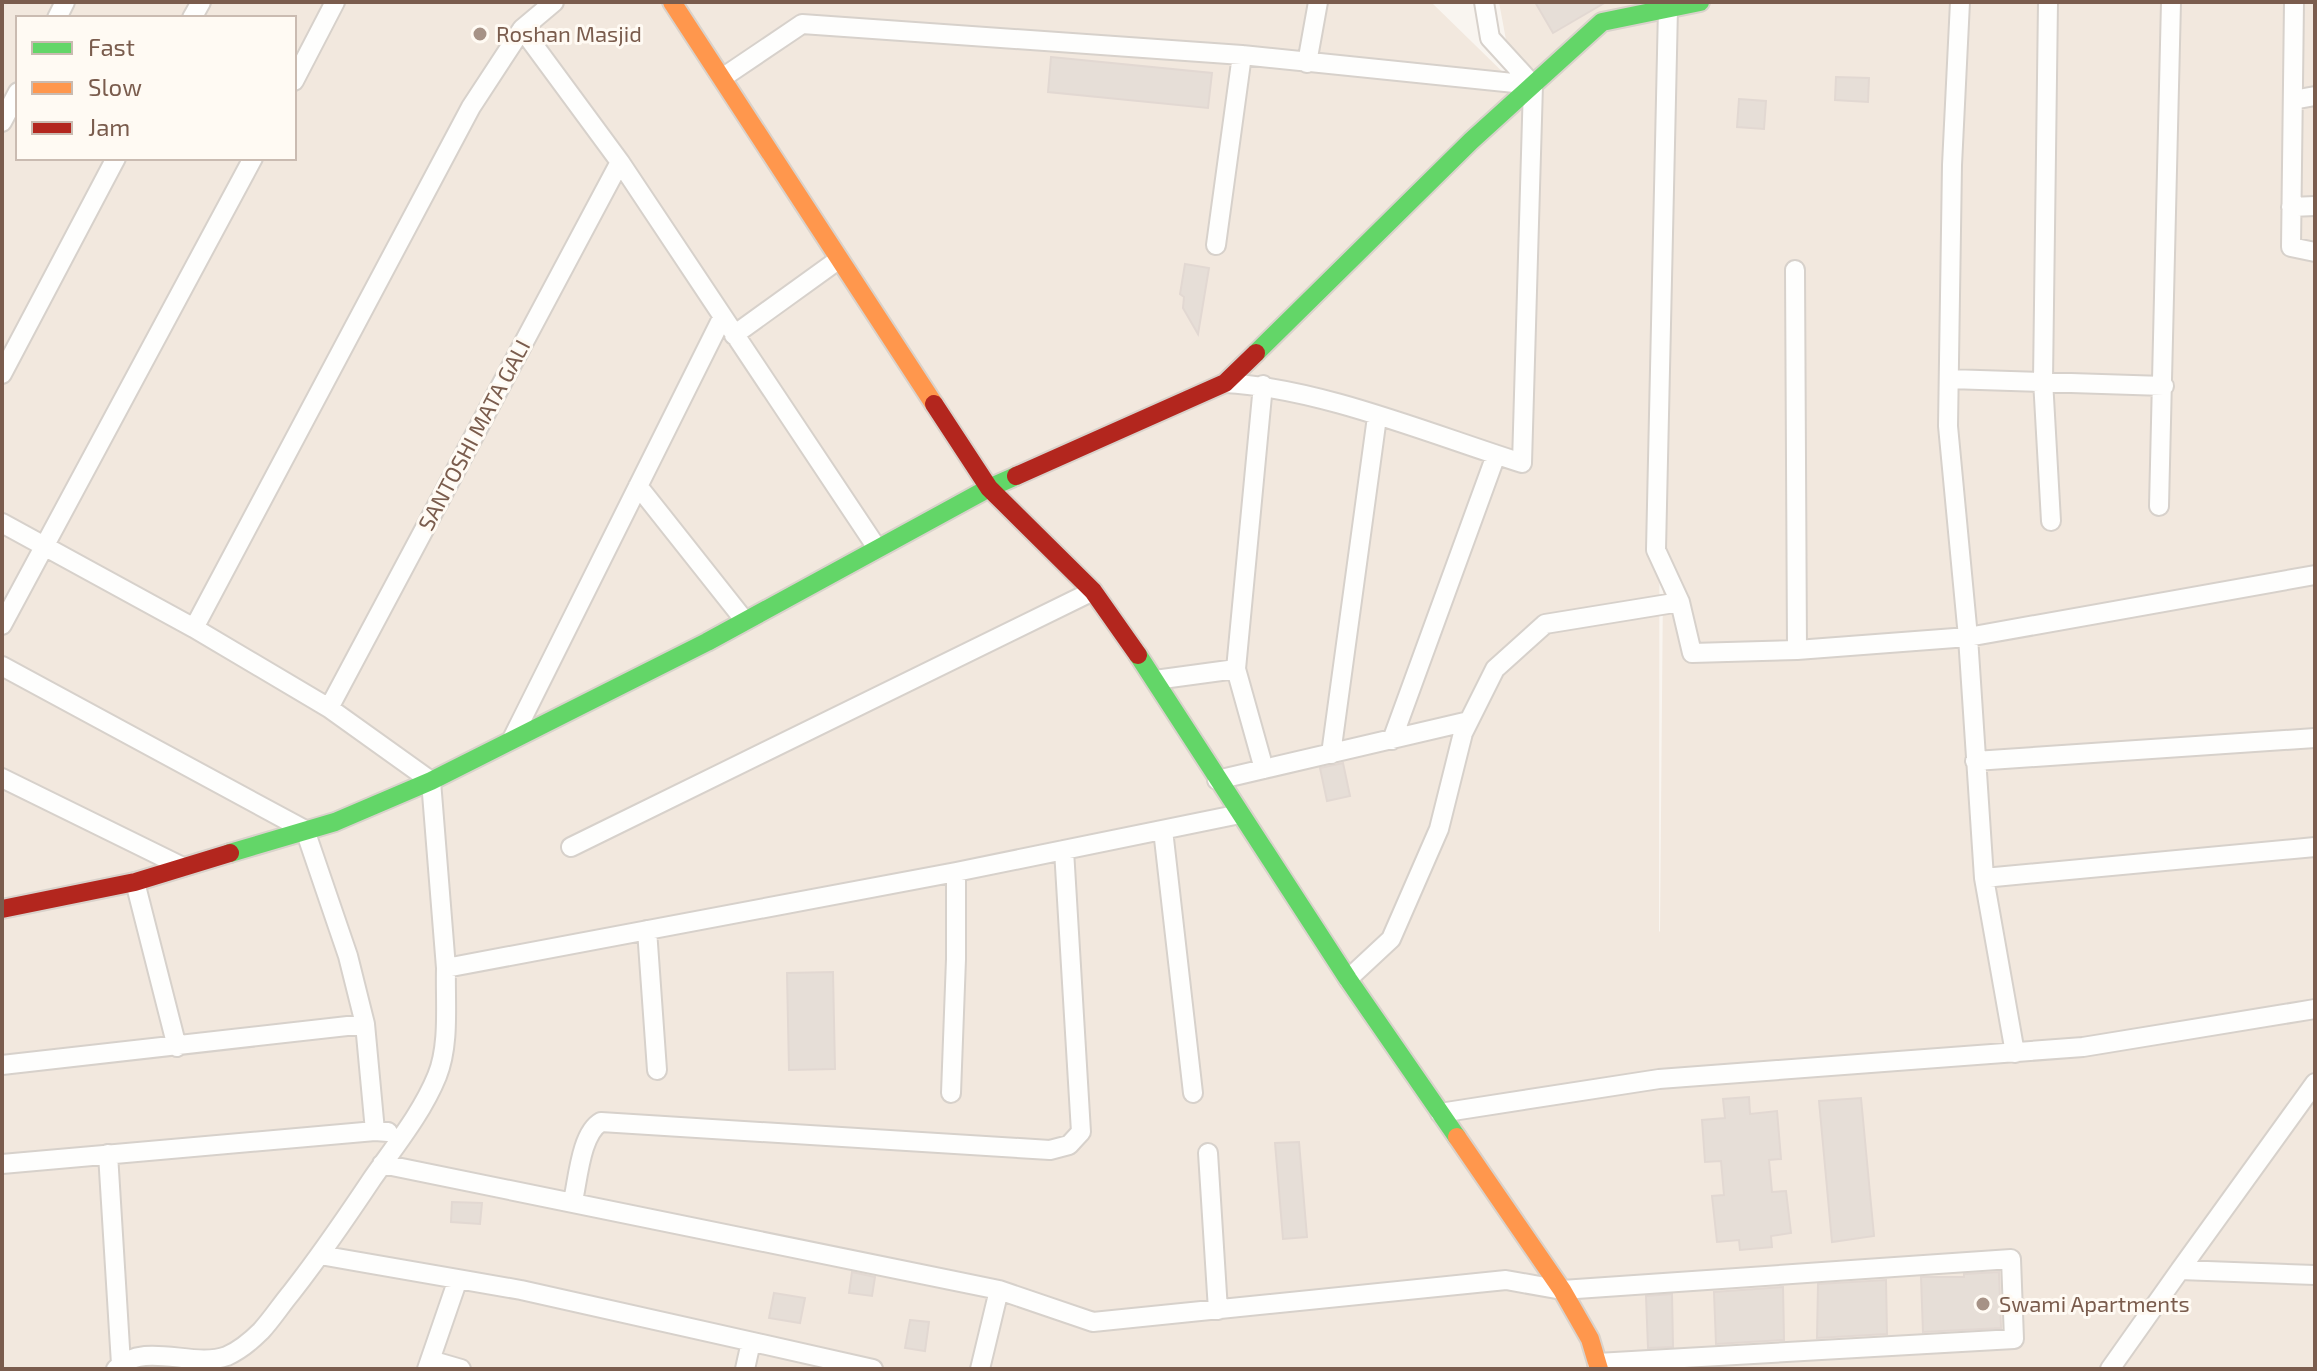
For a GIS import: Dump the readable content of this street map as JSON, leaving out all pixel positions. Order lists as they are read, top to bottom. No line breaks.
{"streets":{"street":["SANTOSHI MATA GALI"]},"places":["Roshan Masjid","Swami Apartments"],"legend":["Fast","Slow","Jam"]}
